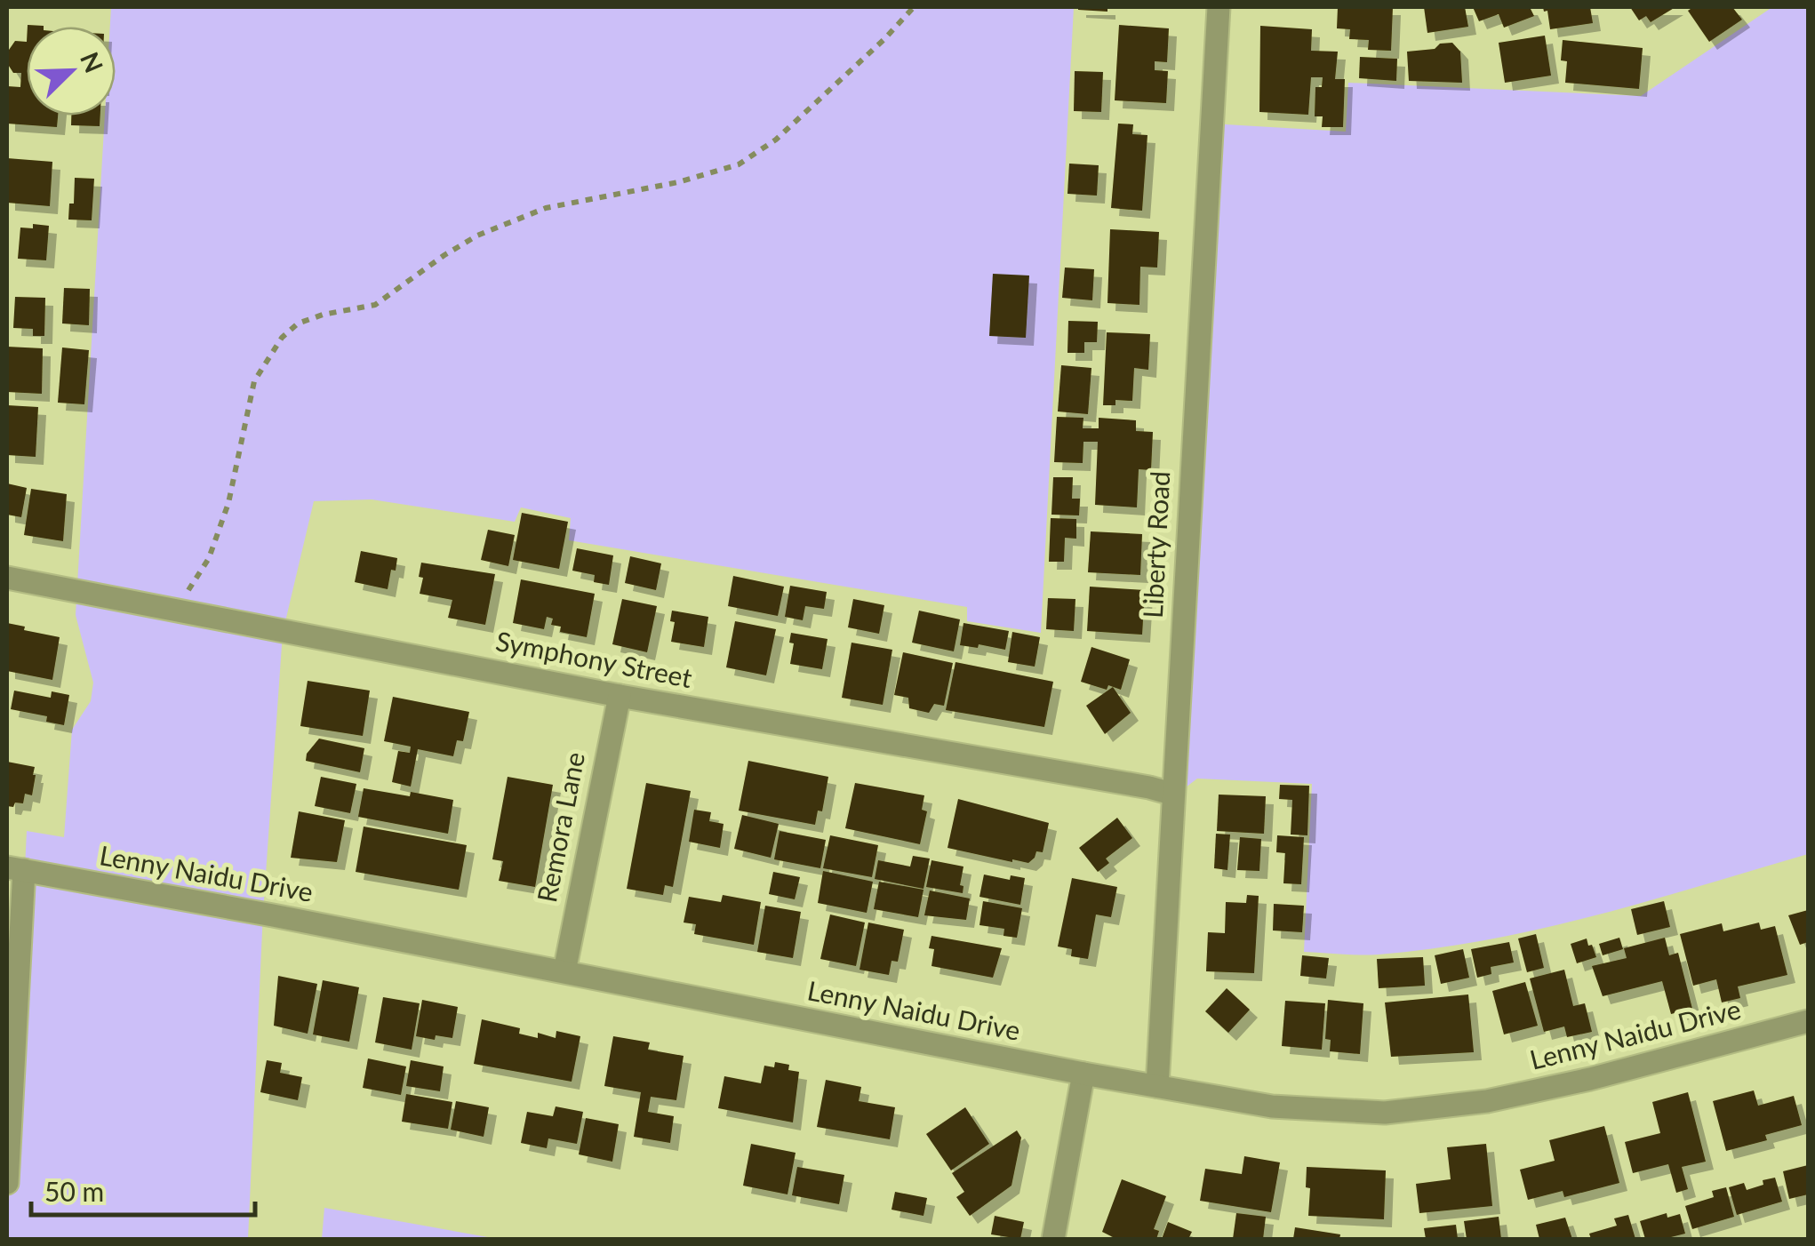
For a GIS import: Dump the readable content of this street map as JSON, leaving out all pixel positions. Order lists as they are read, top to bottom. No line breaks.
{"streets":{"street":["Liberty Road","Symphony Street","Remora Lane","Lenny Naidu Drive"]},"crossings":[["Liberty Road","Symphony Street"],["Liberty Road","Lenny Naidu Drive"],["Symphony Street","Remora Lane"],["Remora Lane","Lenny Naidu Drive"]],"scale_bar":"50 m","north":"top right"}
